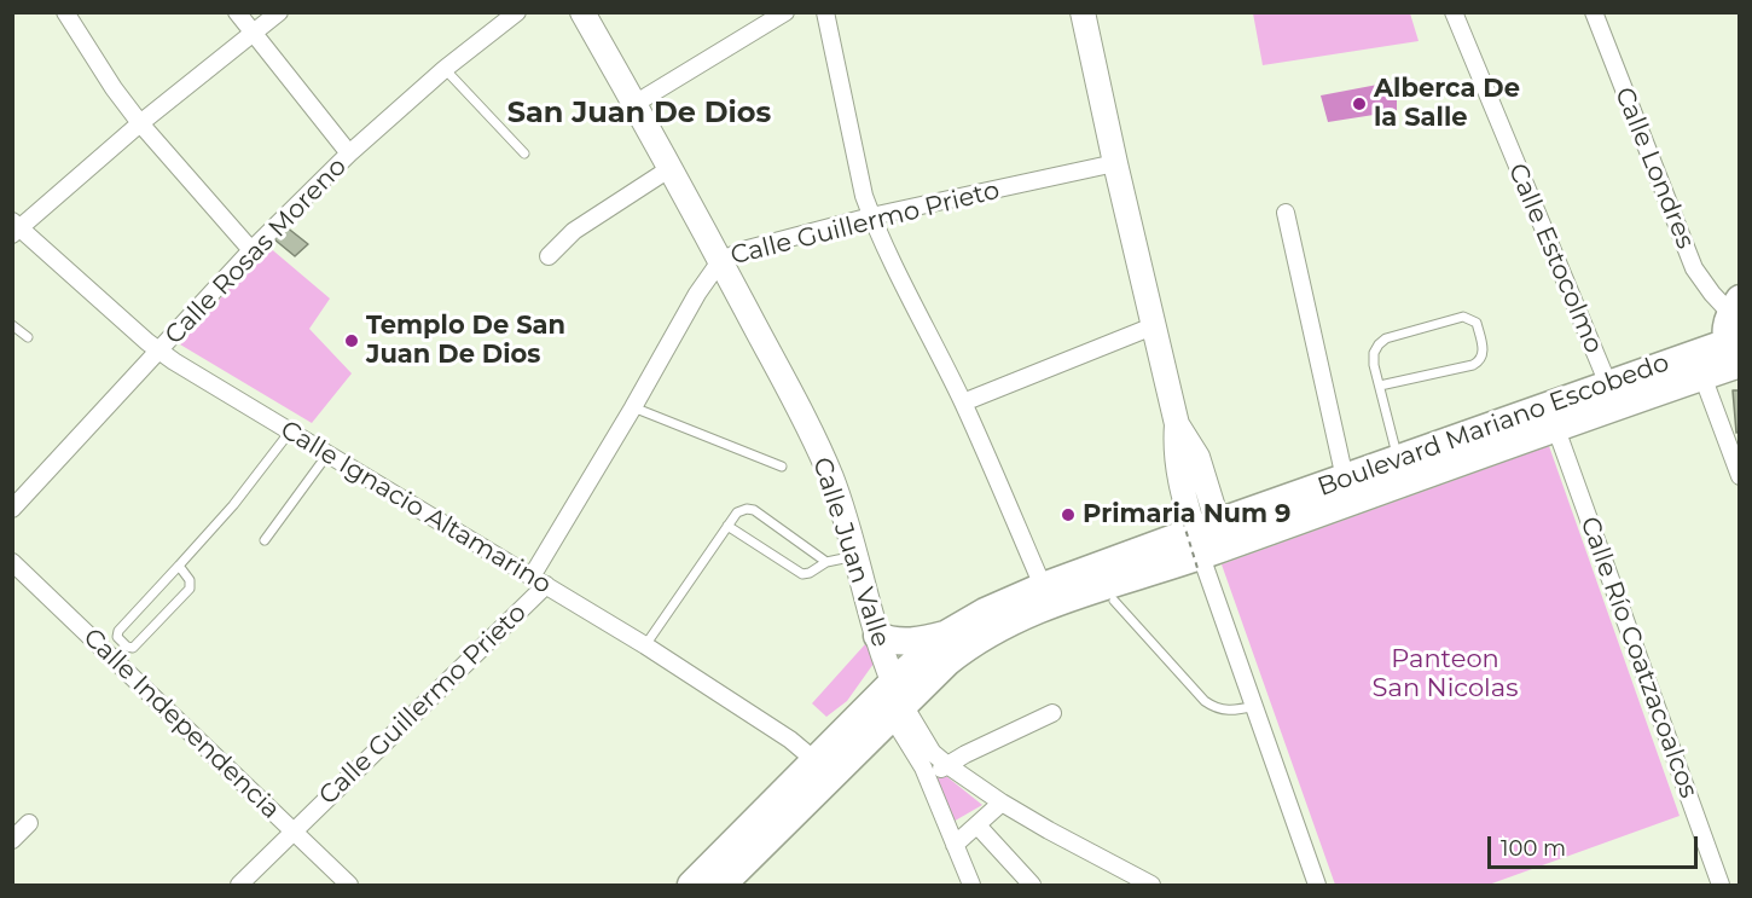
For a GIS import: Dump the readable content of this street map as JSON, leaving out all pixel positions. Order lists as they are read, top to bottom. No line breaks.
{"streets":{"main road":["Boulevard Mariano Escobedo"],"street":["Calle Londres","Calle Guillermo Prieto","Calle Rosas Moreno","Calle Estocolmo","Calle Ignacio Altamarino","Calle Juan Valle","Calle Río Coatzacoalcos","Calle Independencia"]},"crossings":[["Calle Guillermo Prieto","Calle Ignacio Altamarino"],["Calle Guillermo Prieto","Calle Juan Valle"],["Calle Guillermo Prieto","Calle Independencia"],["Calle Rosas Moreno","Calle Ignacio Altamarino"],["Calle Estocolmo","Boulevard Mariano Escobedo"],["Boulevard Mariano Escobedo","Calle Ignacio Altamarino"],["Boulevard Mariano Escobedo","Calle Juan Valle"],["Boulevard Mariano Escobedo","Calle Río Coatzacoalcos"]],"districts":["San Juan De Dios"],"parks":["Panteon San Nicolas"],"places":["Alberca De la Salle","Templo De San Juan De Dios","Primaria Num 9"],"scale_bar":"100 m"}
